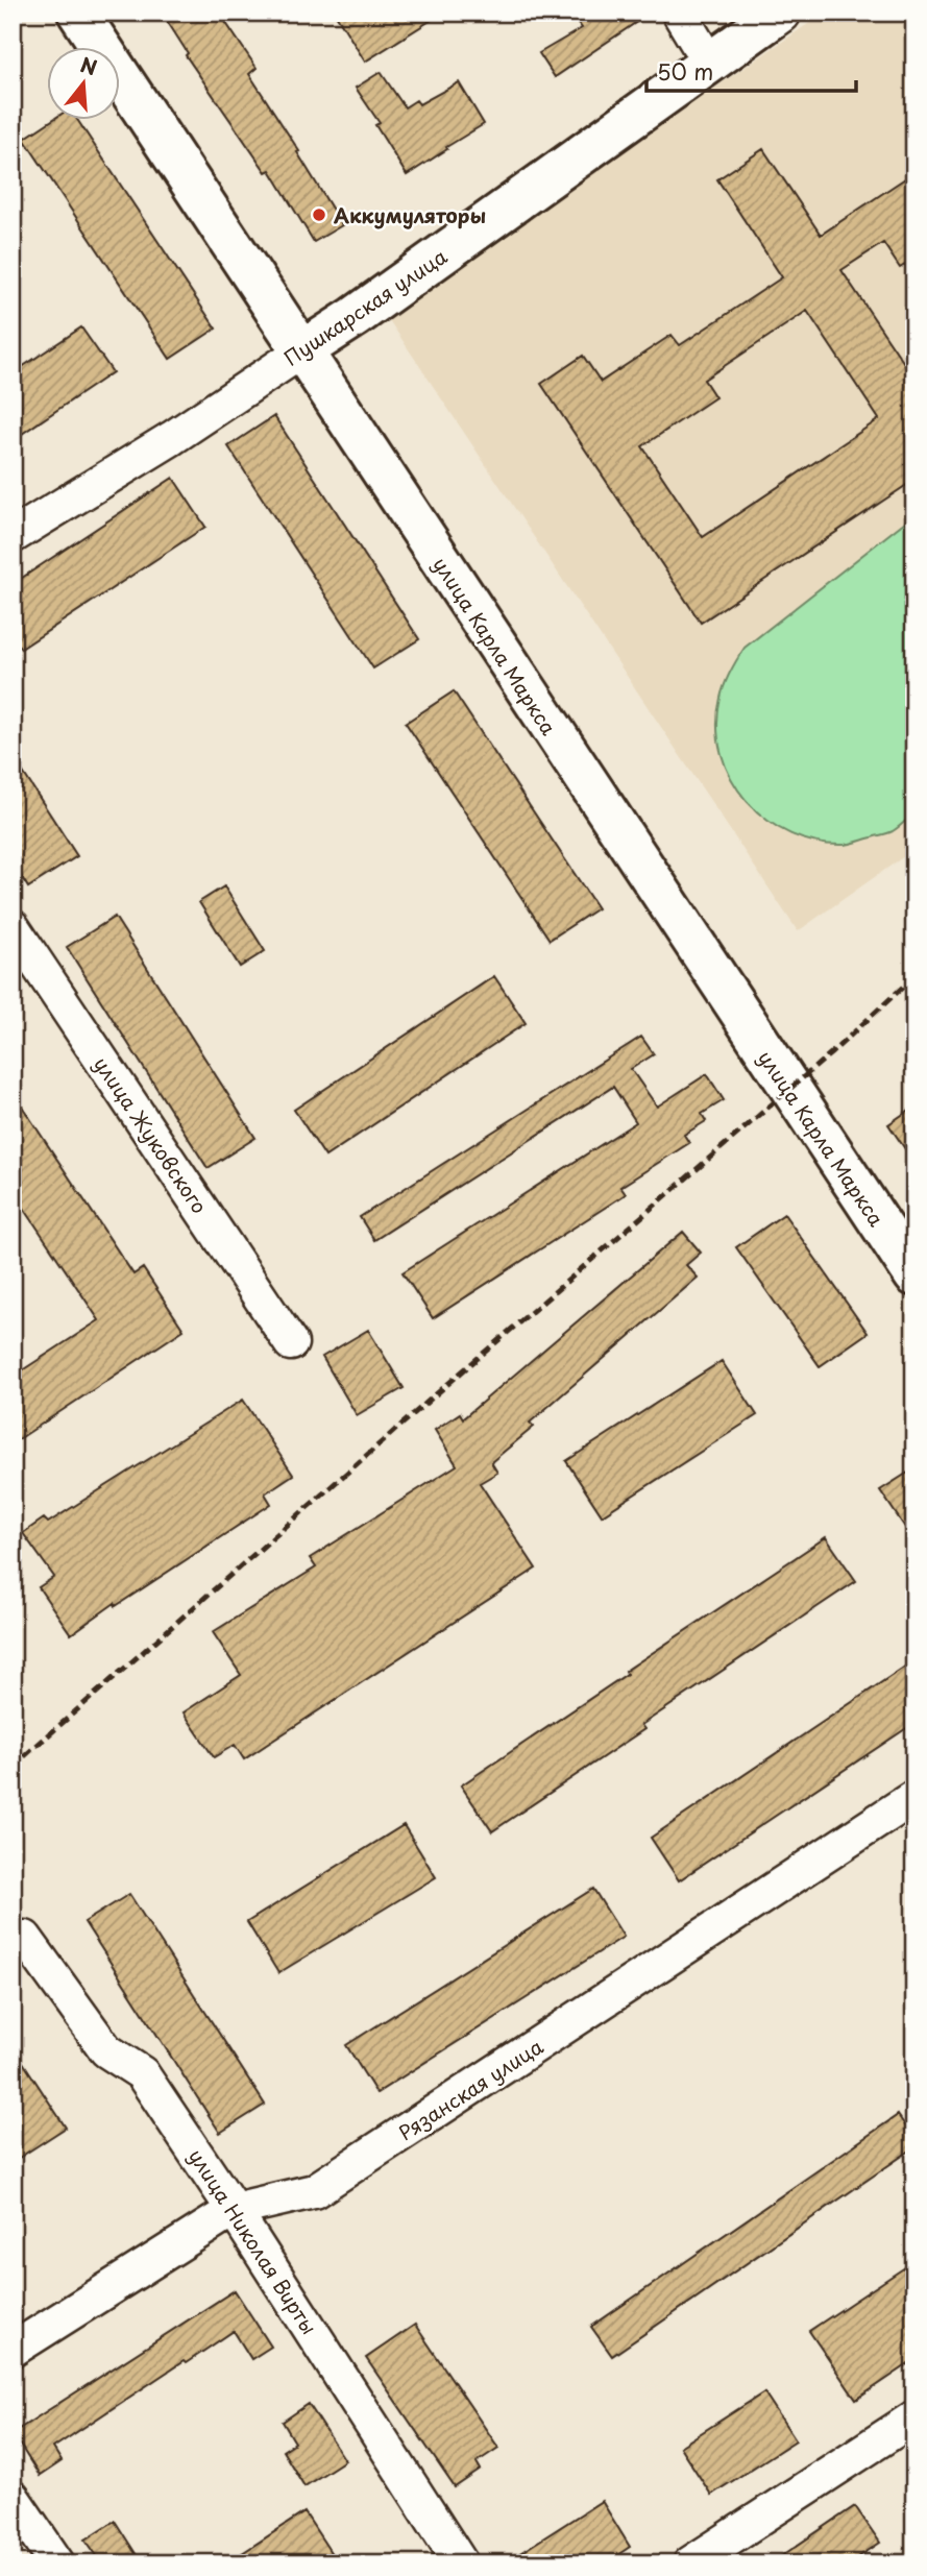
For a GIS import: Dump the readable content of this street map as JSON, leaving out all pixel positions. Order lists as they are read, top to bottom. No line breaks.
{"streets":{"main road":["Пушкарская улица","улица Карла Маркса"],"street":["улица Жуковского","Рязанская улица","улица Николая Вирты"]},"crossings":[["Пушкарская улица","улица Карла Маркса"],["Рязанская улица","улица Николая Вирты"]],"places":["Аккумуляторы"],"scale_bar":"50 m","north":"top"}
